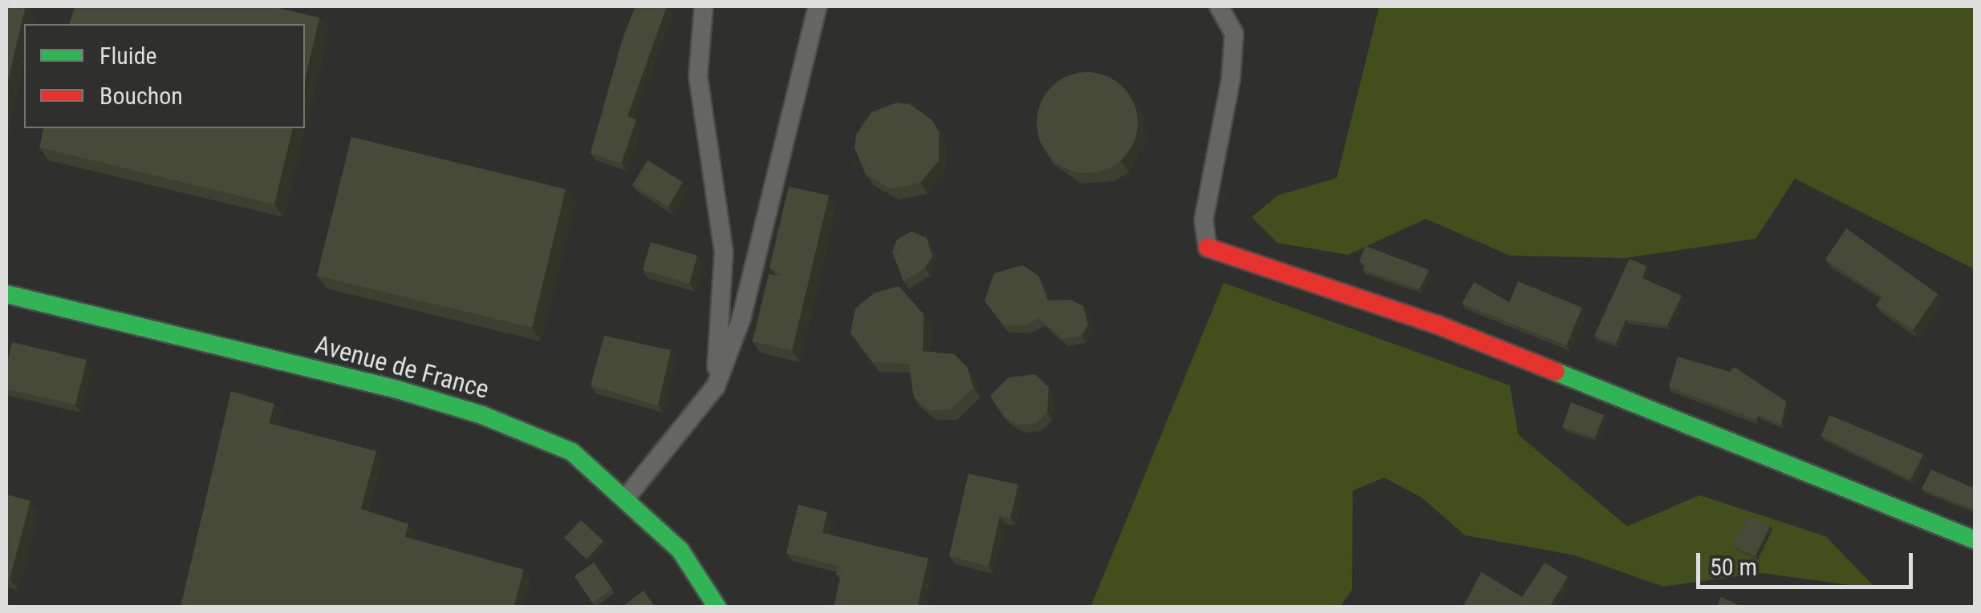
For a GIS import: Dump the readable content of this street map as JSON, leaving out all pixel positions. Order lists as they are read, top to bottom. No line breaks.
{"streets":{"street":["Avenue de France"]},"legend":["Fluide","Bouchon"],"scale_bar":"50 m"}
